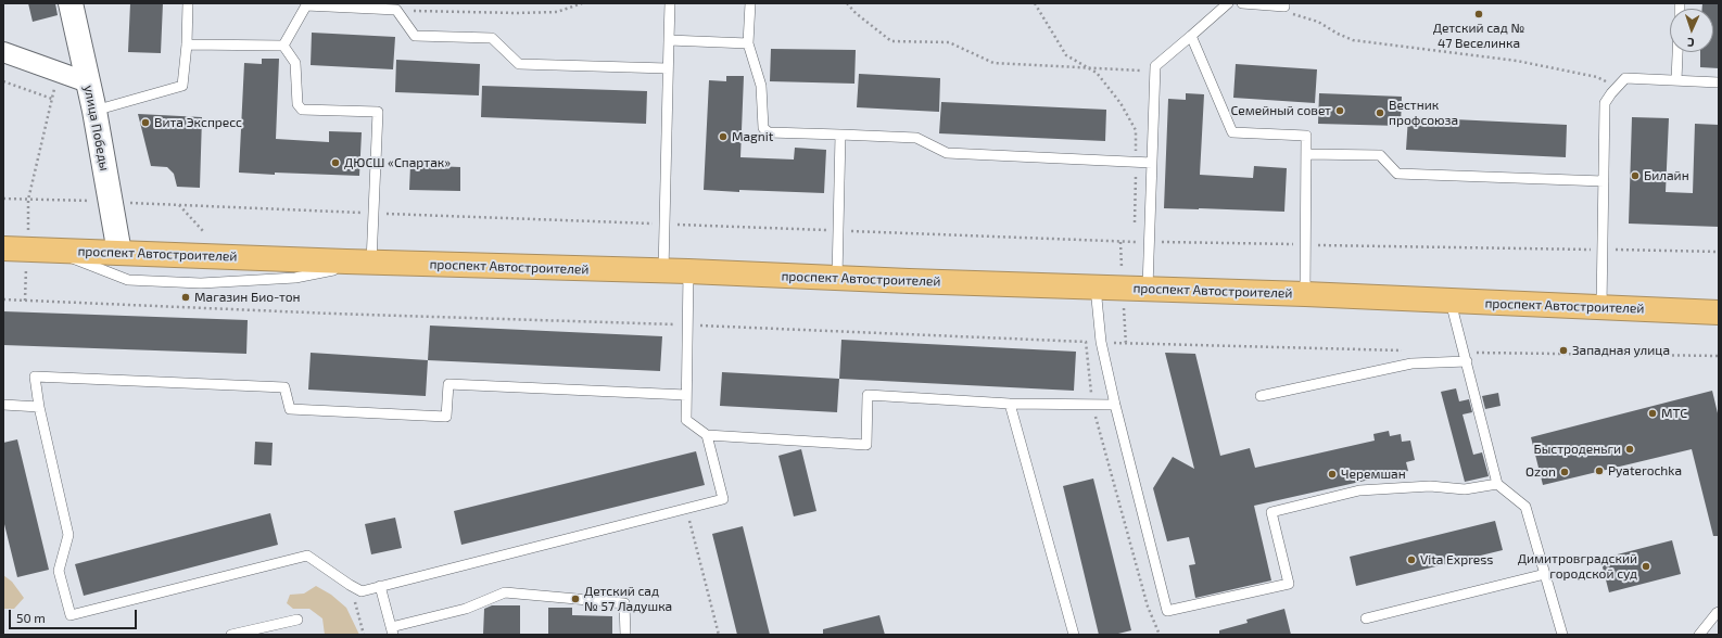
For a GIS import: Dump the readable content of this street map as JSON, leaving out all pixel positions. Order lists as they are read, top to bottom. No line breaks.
{"streets":{"highway":["проспект Автостроителей"],"street":["улица Победы"]},"crossings":[["улица Победы","проспект Автостроителей"]],"places":["Детский сад № 47 Веселинка","Семейный совет","Вестник профсоюза","Вита Экспресс","Magnit","ДЮСШ «Спартак»","Билайн","Магазин Био-тон","Западная улица","МТС","Быстроденьги","Pyaterochka","Ozon","Черемшан","Vita Express","Димитровградский городской суд","Детский сад № 57 Ладушка"],"scale_bar":"50 m","north":"bottom"}
